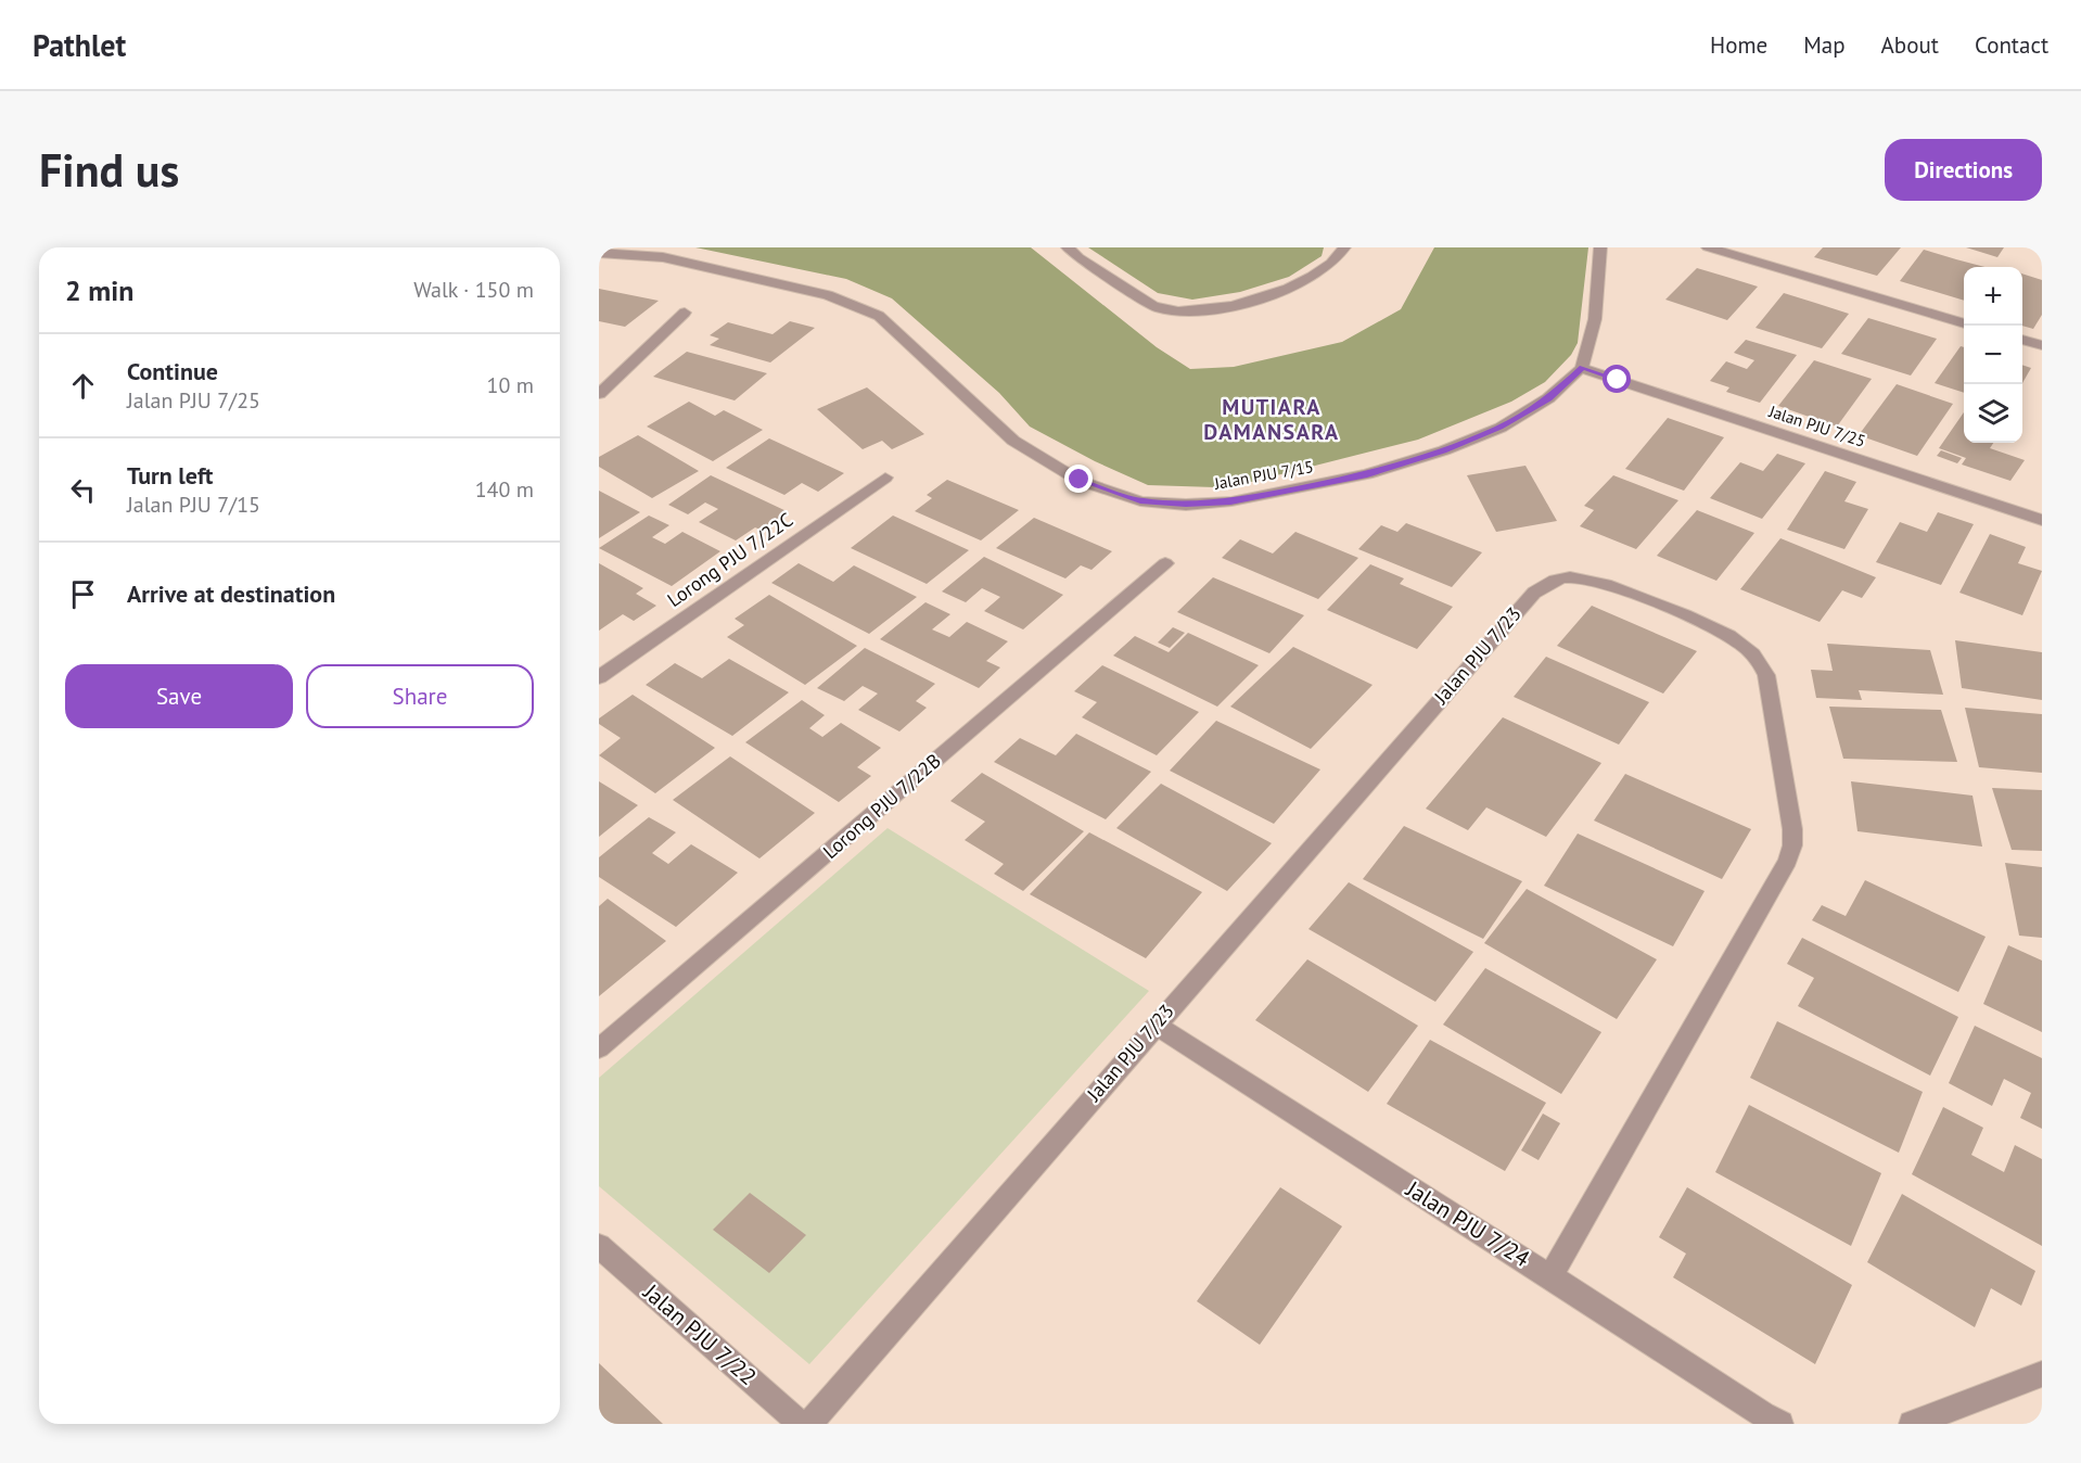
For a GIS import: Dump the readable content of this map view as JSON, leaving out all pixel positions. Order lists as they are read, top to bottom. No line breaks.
{"streets":{"street":["Jalan PJU 7/25","Jalan PJU 7/15","Lorong PJU 7/22C","Jalan PJU 7/23","Lorong PJU 7/22B","Jalan PJU 7/24","Jalan PJU 7/22"]},"crossings":[["Jalan PJU 7/25","Jalan PJU 7/15"],["Jalan PJU 7/23","Jalan PJU 7/24"]],"districts":["MUTIARA DAMANSARA"],"page":{"header":"Pathlet","nav":["Home","Map","About","Contact"],"buttons":["Directions",["Save","Share"]],"title":"Find us","heading":["2 min","Walk · 150 m"],"map_buttons":["+","−"],"list":[["Continue","Jalan PJU 7/25","10 m"],["Turn left","Jalan PJU 7/15","140 m"],"Arrive at destination"]}}
